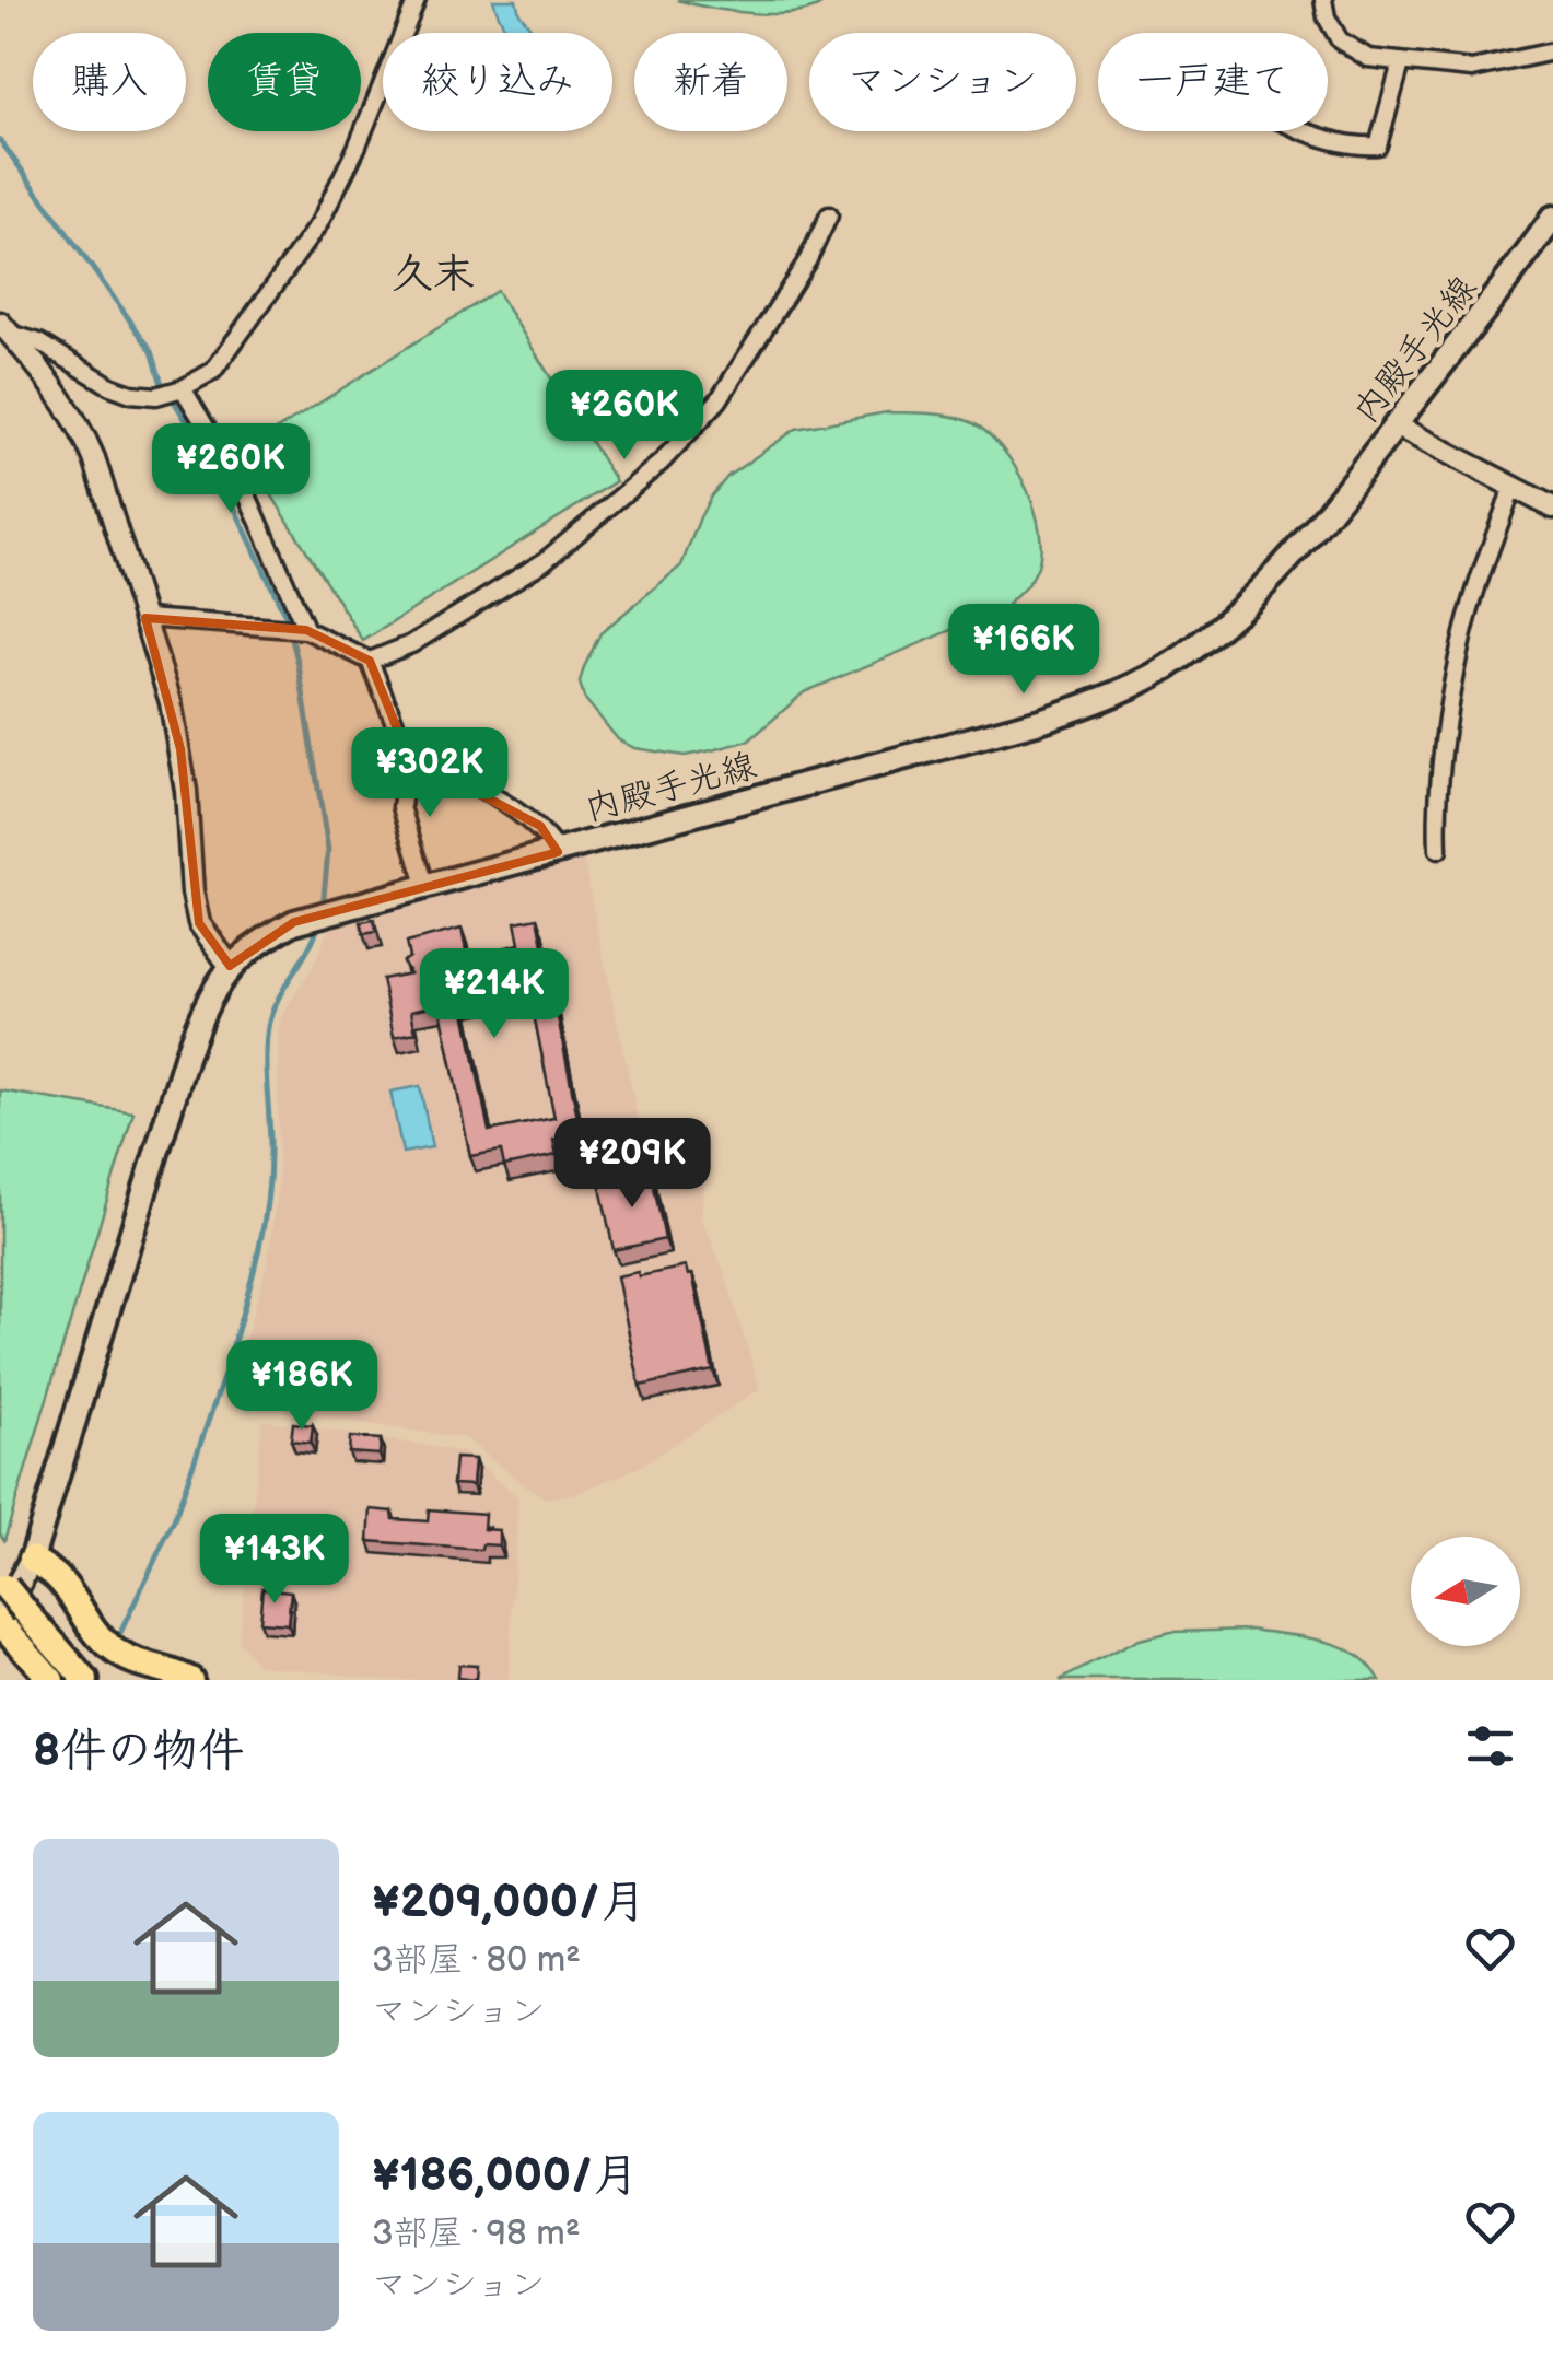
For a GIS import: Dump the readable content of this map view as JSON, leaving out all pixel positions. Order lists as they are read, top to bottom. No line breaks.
{"streets":{"main road":["内殿手光線"]},"districts":["久末"],"north":"left","page":{"chip":["購入","賃貸","絞り込み","新着","マンション","一戸建て"],"price":["¥260K","¥260K","¥166K","¥302K","¥214K","¥209K","¥186K","¥143K"],"heading":"8件の物件","list":[{"name":"¥209,000/月","note":"3部屋 · 80 m² · マンション"},{"name":"¥186,000/月","note":"3部屋 · 98 m² · マンション"}]}}
